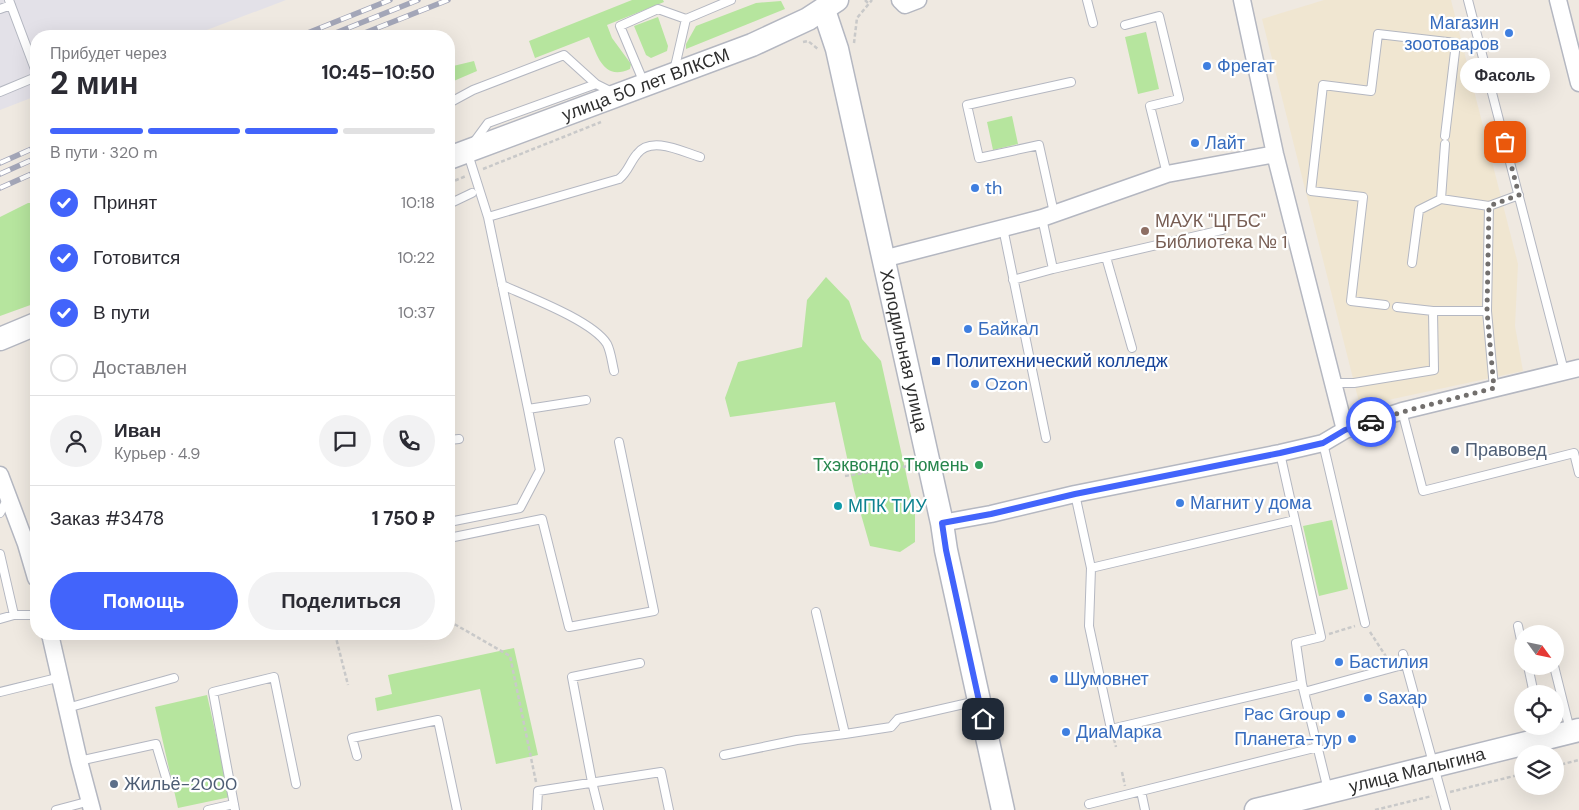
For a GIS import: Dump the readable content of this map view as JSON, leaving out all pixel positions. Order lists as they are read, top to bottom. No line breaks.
{"streets":{"street":["улица 50 лет ВЛКСМ","Холодильная улица","улица Малыгина"]},"crossings":[["улица 50 лет ВЛКСМ","Холодильная улица"]],"places":{"other":["Магазин зоотоваров","Фрегат","Фасоль","Лайт","th","МАУК \"ЦГБС\" Библиотека № 1","Байкал","Ozon","Правовед","Тхэквондо Тюмень","Магнит у дома","МПК ТИУ","Бастилия","Шумовнет","Sахар","Pac Group","ДиаМарка","Планета-тур","Жильё-2000"],"transit":["Политехнический колледж"]},"north":"bottom right","page":{"heading":["2 мин","Прибудет через","10:45–10:50"],"panel":["Иван","Курьер · 4.9","Заказ #3478","1 750 ₽"],"bubble":"Фасоль","bar":"В пути · 320 m","list":[["Принят","10:18"],["Готовится","10:22"],["В пути","10:37"],"Доставлен"],"buttons":["Помощь","Поделиться"]}}
